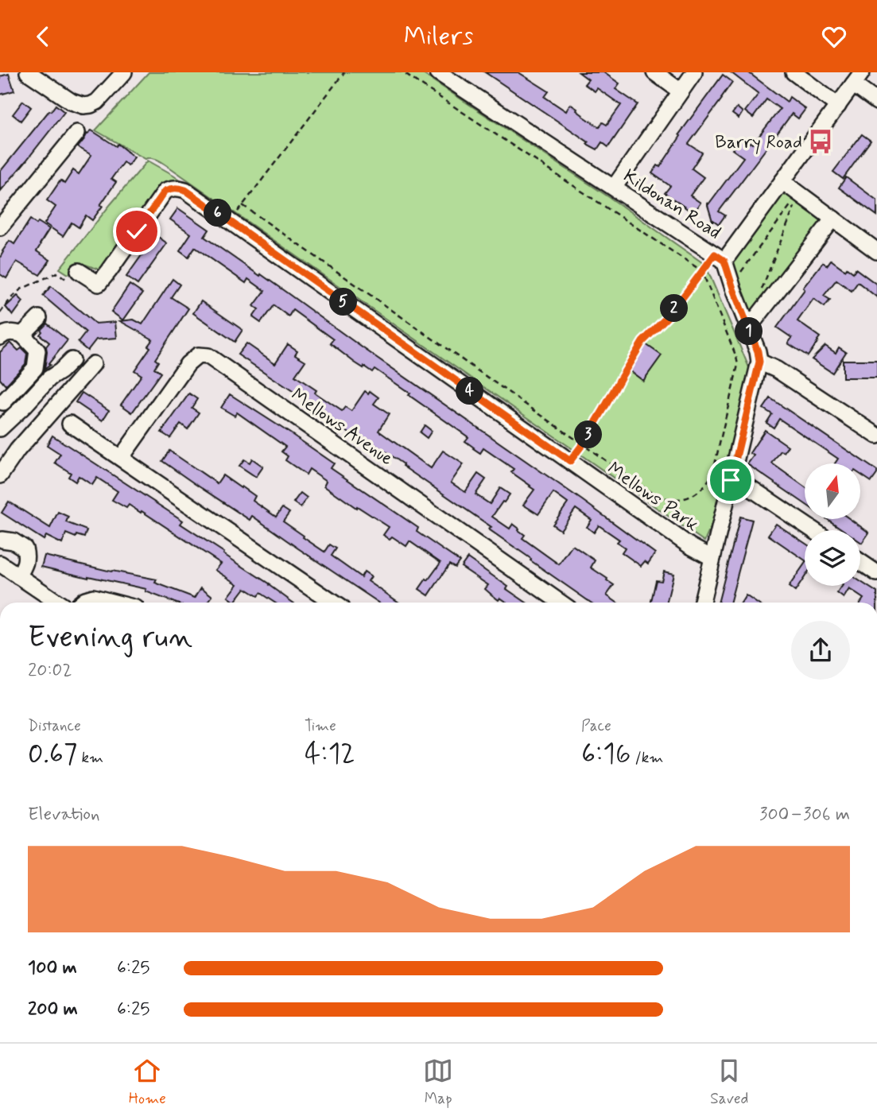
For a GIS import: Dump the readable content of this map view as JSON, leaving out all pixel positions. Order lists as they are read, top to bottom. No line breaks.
{"streets":{"street":["Kildonan Road","Mellows Avenue","Mellows Park"]},"places":{"bus stop":["Barry Road"]},"north":"top","page":{"header":"Milers","pins":["6","5","2","1","4","3"],"heading":["Evening run","20:02"],"stats":[["Distance","0.67 km"],["Time","4:12"],["Pace","6:16 /km"]],"chart":["Elevation","300–306 m"],"list":[{"name":"100 m","note":"6:25"},{"name":"200 m","note":"6:25"}],"tabs":["Home","Map","Saved"]}}
